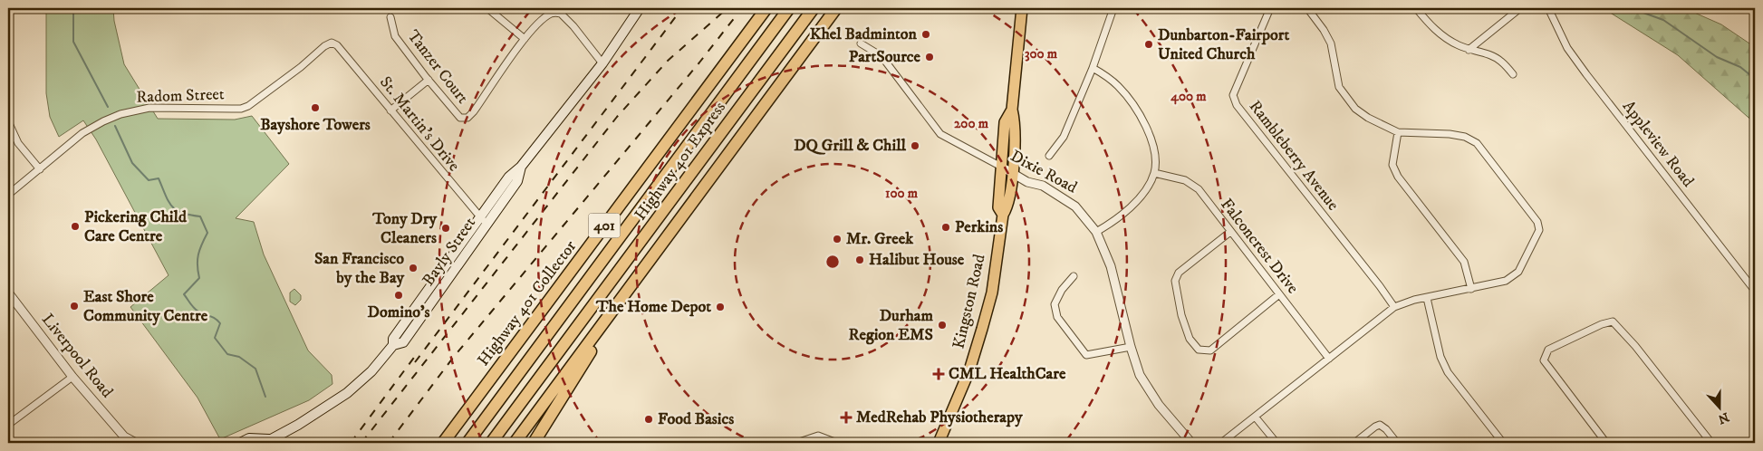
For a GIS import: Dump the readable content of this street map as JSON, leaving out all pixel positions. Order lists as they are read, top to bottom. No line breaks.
{"streets":{"highway":["Highway 401 Express","401","Highway 401 Collector"],"main road":["Bayly Street","Kingston Road"],"street":["Tanzer Court","Radom Street","St. Martin's Drive","Appleview Road","Rambleberry Avenue","Dixie Road","Falconcrest Drive","Liverpool Road"]},"crossings":[["Tanzer Court","Bayly Street"],["Radom Street","St. Martin's Drive"],["St. Martin's Drive","Bayly Street"],["Dixie Road","Kingston Road"]],"places":{"other":["Khel Badminton","Dunbarton-Fairport United Church","PartSource","Bayshore Towers","DQ Grill & Chill","Pickering Child Care Centre","Perkins","Tony Dry Cleaners","Mr. Greek","Halibut House","San Francisco by the Bay","Domino's","East Shore Community Centre","The Home Depot","Durham Region EMS","Food Basics"],"health":["CML HealthCare","MedRehab Physiotherapy"]},"north":"bottom","rings":["300 m","400 m","200 m","100 m"]}
